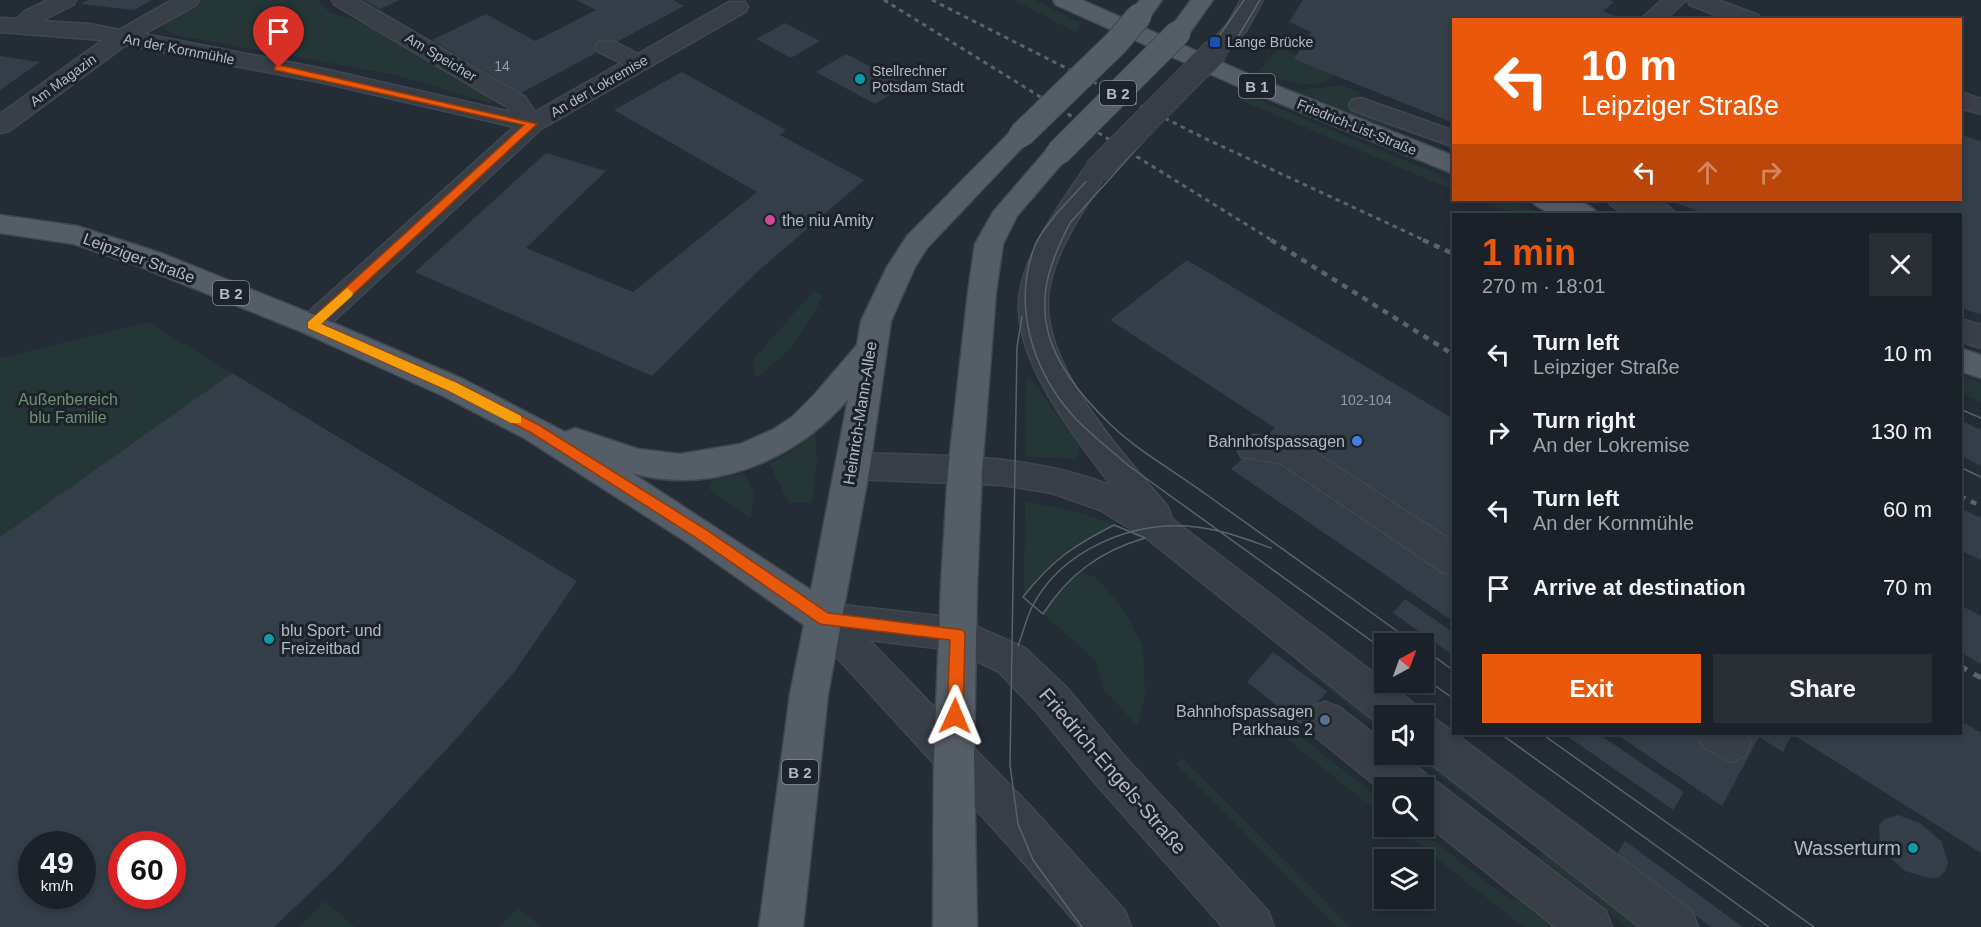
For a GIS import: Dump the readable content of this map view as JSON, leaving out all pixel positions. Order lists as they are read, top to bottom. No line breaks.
{"streets":{"main road":["B 1","B 2","Friedrich-List-Straße","Leipziger Straße","Heinrich-Mann-Allee"],"street":["An der Kornmühle","Am Speicher","Am Magazin","An der Lokremise","Friedrich-Engels-Straße"]},"crossings":[["An der Kornmühle","Am Speicher"],["An der Kornmühle","Am Magazin"],["An der Kornmühle","An der Lokremise"],["Am Speicher","An der Lokremise"],["An der Lokremise","Leipziger Straße"],["B 2","Leipziger Straße"],["B 2","Friedrich-Engels-Straße"],["Leipziger Straße","Heinrich-Mann-Allee"],["Leipziger Straße","Friedrich-Engels-Straße"]],"parks":["Außenbereich blu Familie"],"places":{"transit":["Lange Brücke"],"other":["Stellrechner Potsdam Stadt","the niu Amity","Bahnhofspassagen","blu Sport- und Freizeitbad","Bahnhofspassagen Parkhaus 2","Wasserturm"]},"house_numbers":["14","102-104"],"north":"top right","page":{"turn":["10 m","Leipziger Straße"],"heading":["1 min","270 m · 18:01"],"list":[{"name":"Turn left","note":"Leipziger Straße","value":"10 m"},{"name":"Turn right","note":"An der Lokremise","value":"130 m"},{"name":"Turn left","note":"An der Kornmühle","value":"60 m"},{"name":"Arrive at destination","value":"70 m"}],"buttons":["Exit","Share"],"speed":"49 km/h","limit":"60"}}
